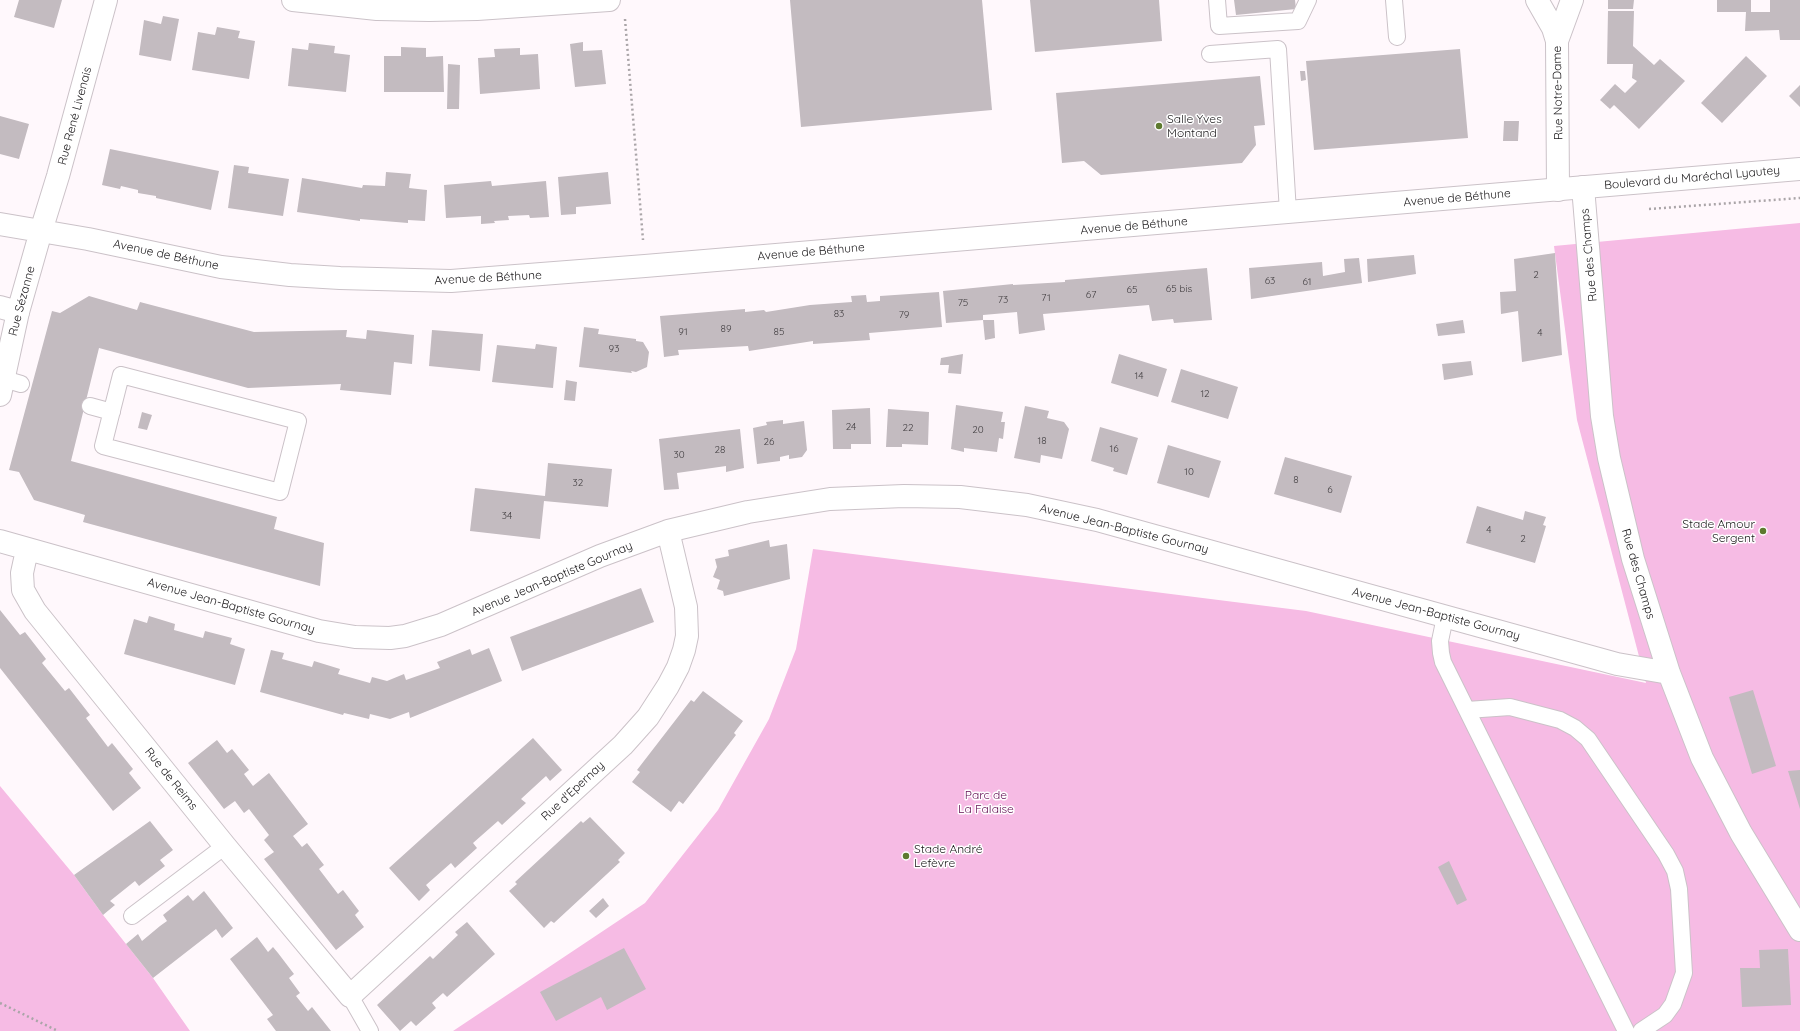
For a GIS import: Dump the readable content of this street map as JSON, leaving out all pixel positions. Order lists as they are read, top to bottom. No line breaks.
{"streets":{"street":["Rue Notre-Dame","Rue René Livenais","Boulevard du Maréchal Lyautey","Avenue de Béthune","Rue des Champs","Rue Sézanne","Avenue Jean-Baptiste Gournay","Rue de Reims","Rue d'Epernay"]},"crossings":[["Rue Notre-Dame","Avenue de Béthune"],["Rue René Livenais","Avenue de Béthune"],["Rue René Livenais","Rue Sézanne"],["Boulevard du Maréchal Lyautey","Avenue de Béthune"],["Boulevard du Maréchal Lyautey","Rue des Champs"],["Avenue de Béthune","Rue des Champs"],["Avenue de Béthune","Rue Sézanne"],["Rue des Champs","Avenue Jean-Baptiste Gournay"],["Avenue Jean-Baptiste Gournay","Rue de Reims"],["Avenue Jean-Baptiste Gournay","Rue d'Epernay"],["Rue de Reims","Rue d'Epernay"]],"parks":["Parc de La Falaise"],"places":["Salle Yves Montand","Stade Amour Sergent","Stade André Lefèvre"],"house_numbers":["2","63","61","65 bis","65","67","71","73","75","83","79","89","91","85","4","93","14","12","24","22","20","18","26","16","28","30","10","8","32","6","34","4","2"]}
